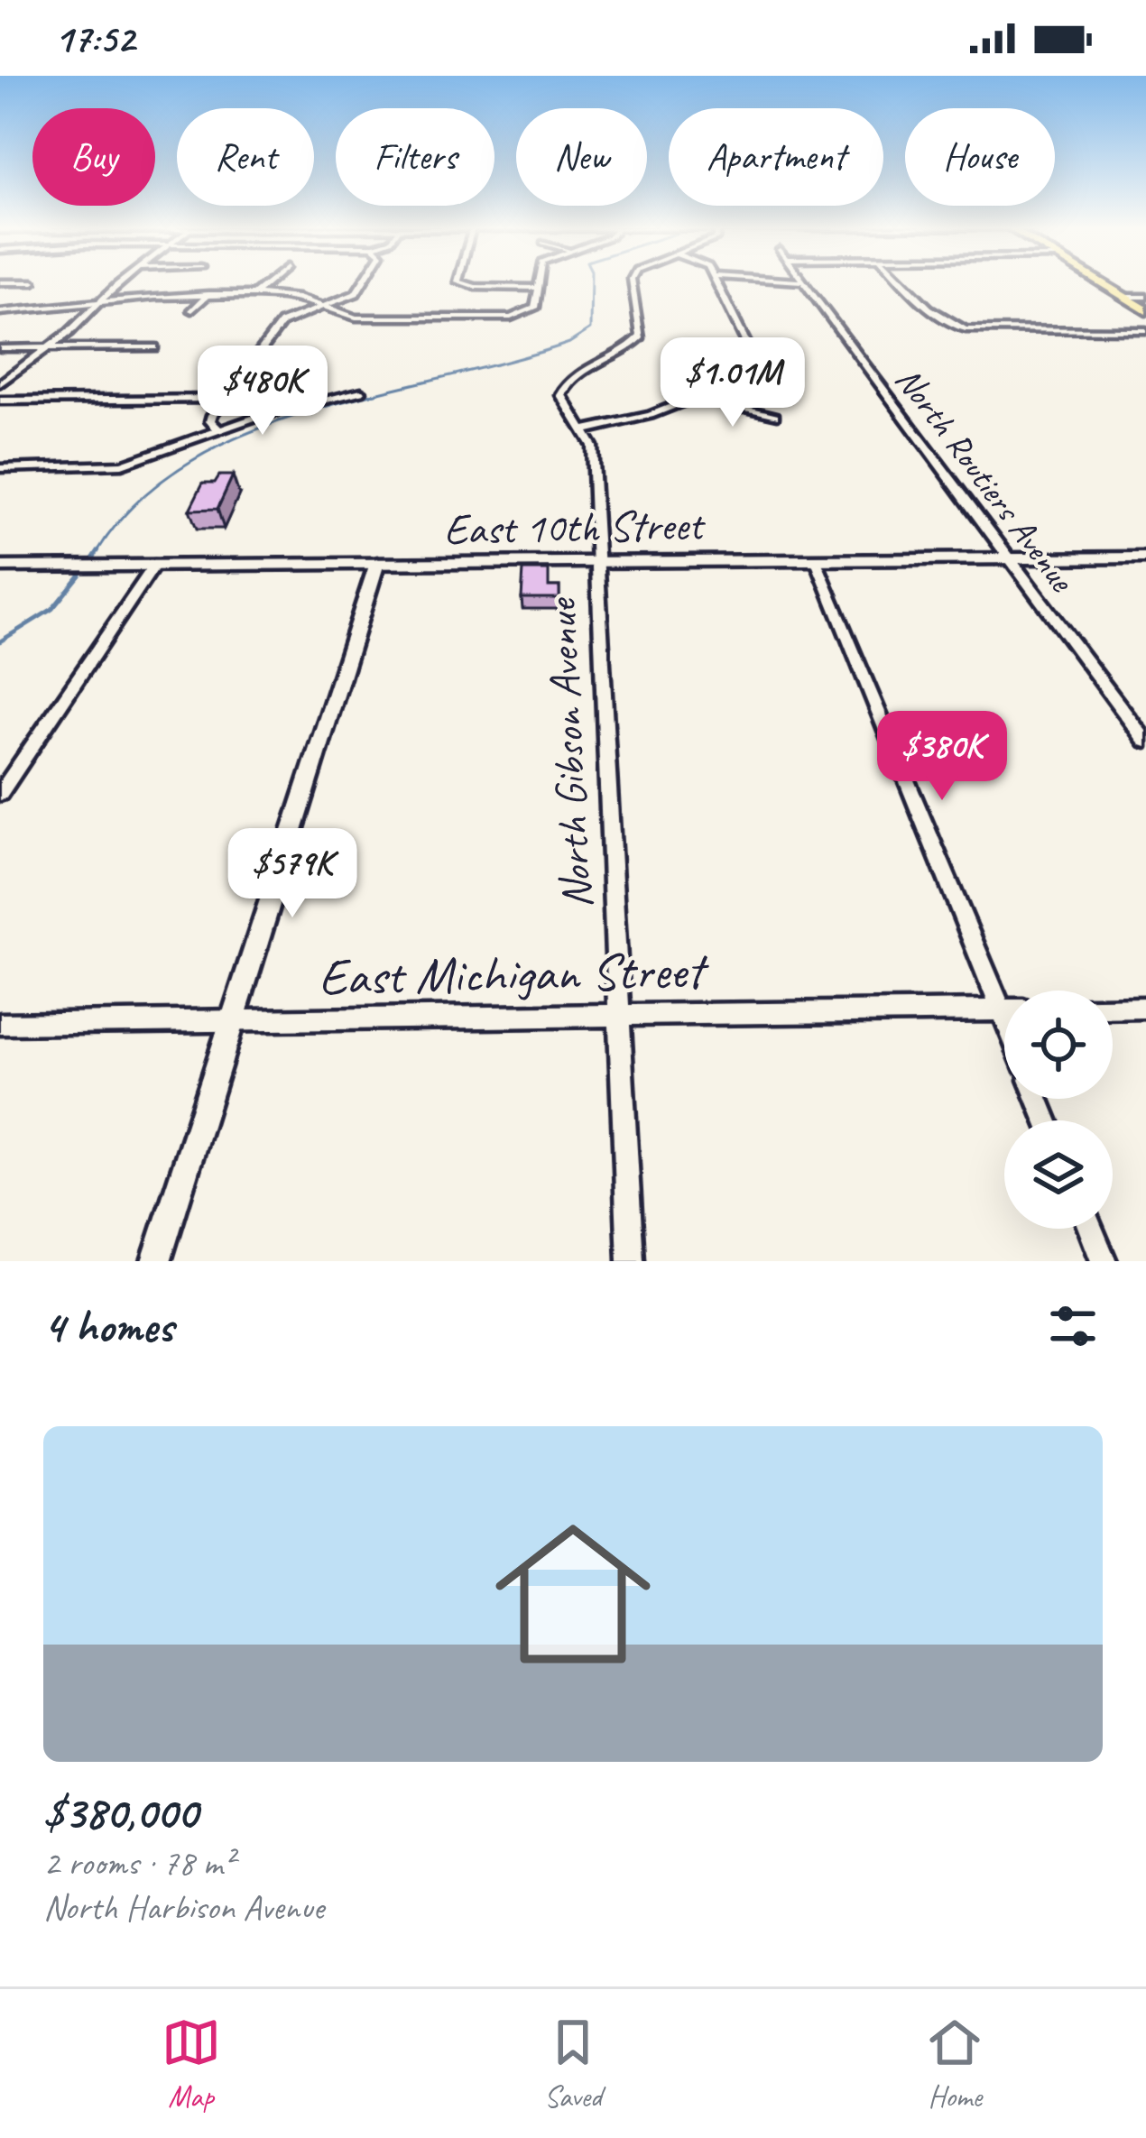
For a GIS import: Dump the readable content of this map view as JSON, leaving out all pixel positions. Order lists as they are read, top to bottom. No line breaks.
{"streets":{"main road":["East 10th Street"],"street":["North Routiers Avenue","North Gibson Avenue","East Michigan Street"]},"crossings":[["North Routiers Avenue","East 10th Street"],["East 10th Street","North Gibson Avenue"],["North Gibson Avenue","East Michigan Street"]],"page":{"status":"17:52","chip":["Buy","Rent","Filters","New","Apartment","House"],"price":["$1.01M","$480K","$380K","$579K"],"heading":"4 homes","list":[{"name":"$380,000","note":"2 rooms · 78 m² · North Harbison Avenue"}],"tabs":["Map","Saved","Home"]}}
